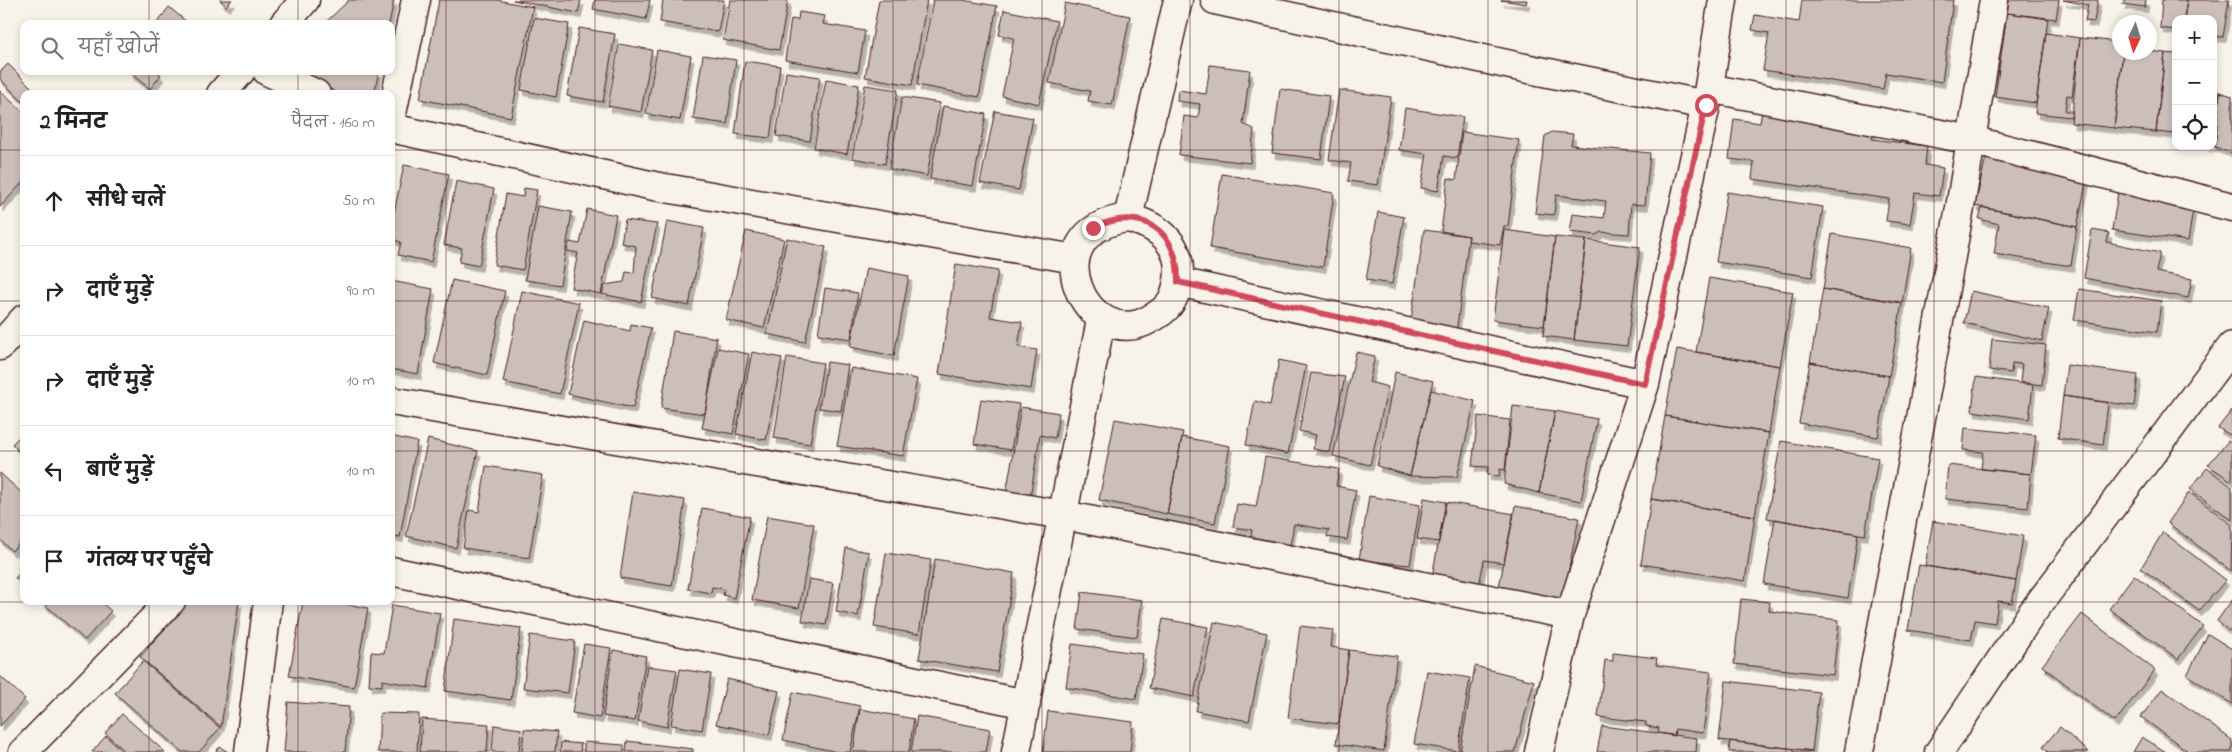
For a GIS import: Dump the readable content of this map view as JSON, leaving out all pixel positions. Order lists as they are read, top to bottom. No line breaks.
{"north":"bottom","page":{"map_buttons":["+","−"],"search":"यहाँ खोजें","heading":["2 मिनट","पैदल · 160 m"],"list":[["सीधे चलें","50 m"],["दाएँ मुड़ें","90 m"],["दाएँ मुड़ें","10 m"],["बाएँ मुड़ें","10 m"],"गंतव्य पर पहुँचे"]}}
